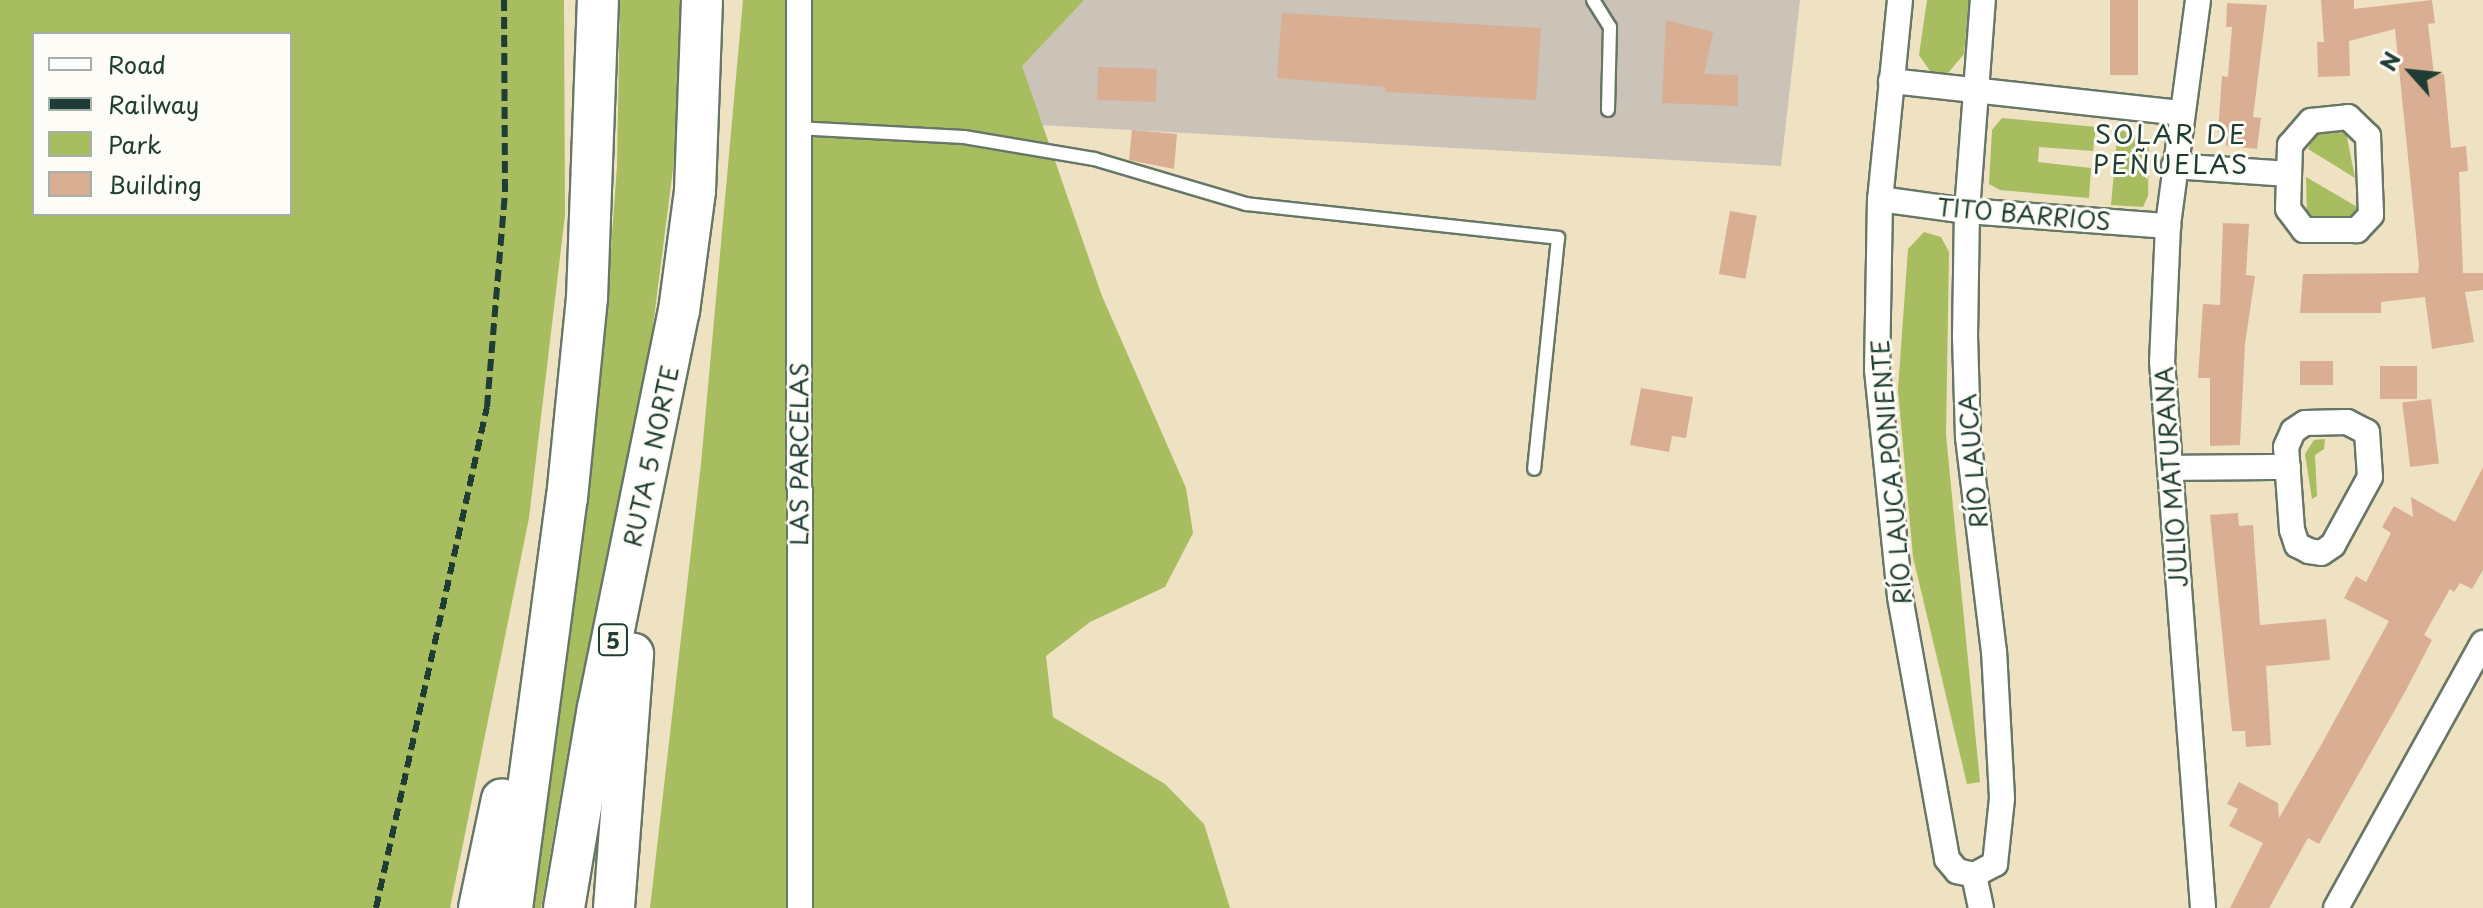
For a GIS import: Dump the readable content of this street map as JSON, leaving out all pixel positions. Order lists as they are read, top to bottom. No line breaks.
{"streets":{"highway":["RUTA 5 NORTE","5"],"street":["TITO BARRIOS","LAS PARCELAS","RÍO LAUCA","RÍO LAUCA PONIENTE","JULIO MATURANA"]},"crossings":[["TITO BARRIOS","RÍO LAUCA"],["TITO BARRIOS","RÍO LAUCA PONIENTE"],["TITO BARRIOS","JULIO MATURANA"],["RÍO LAUCA","RÍO LAUCA PONIENTE"]],"districts":["SOLAR DE PEÑUELAS"],"legend":["Road","Railway","Park","Building"],"north":"top left"}
